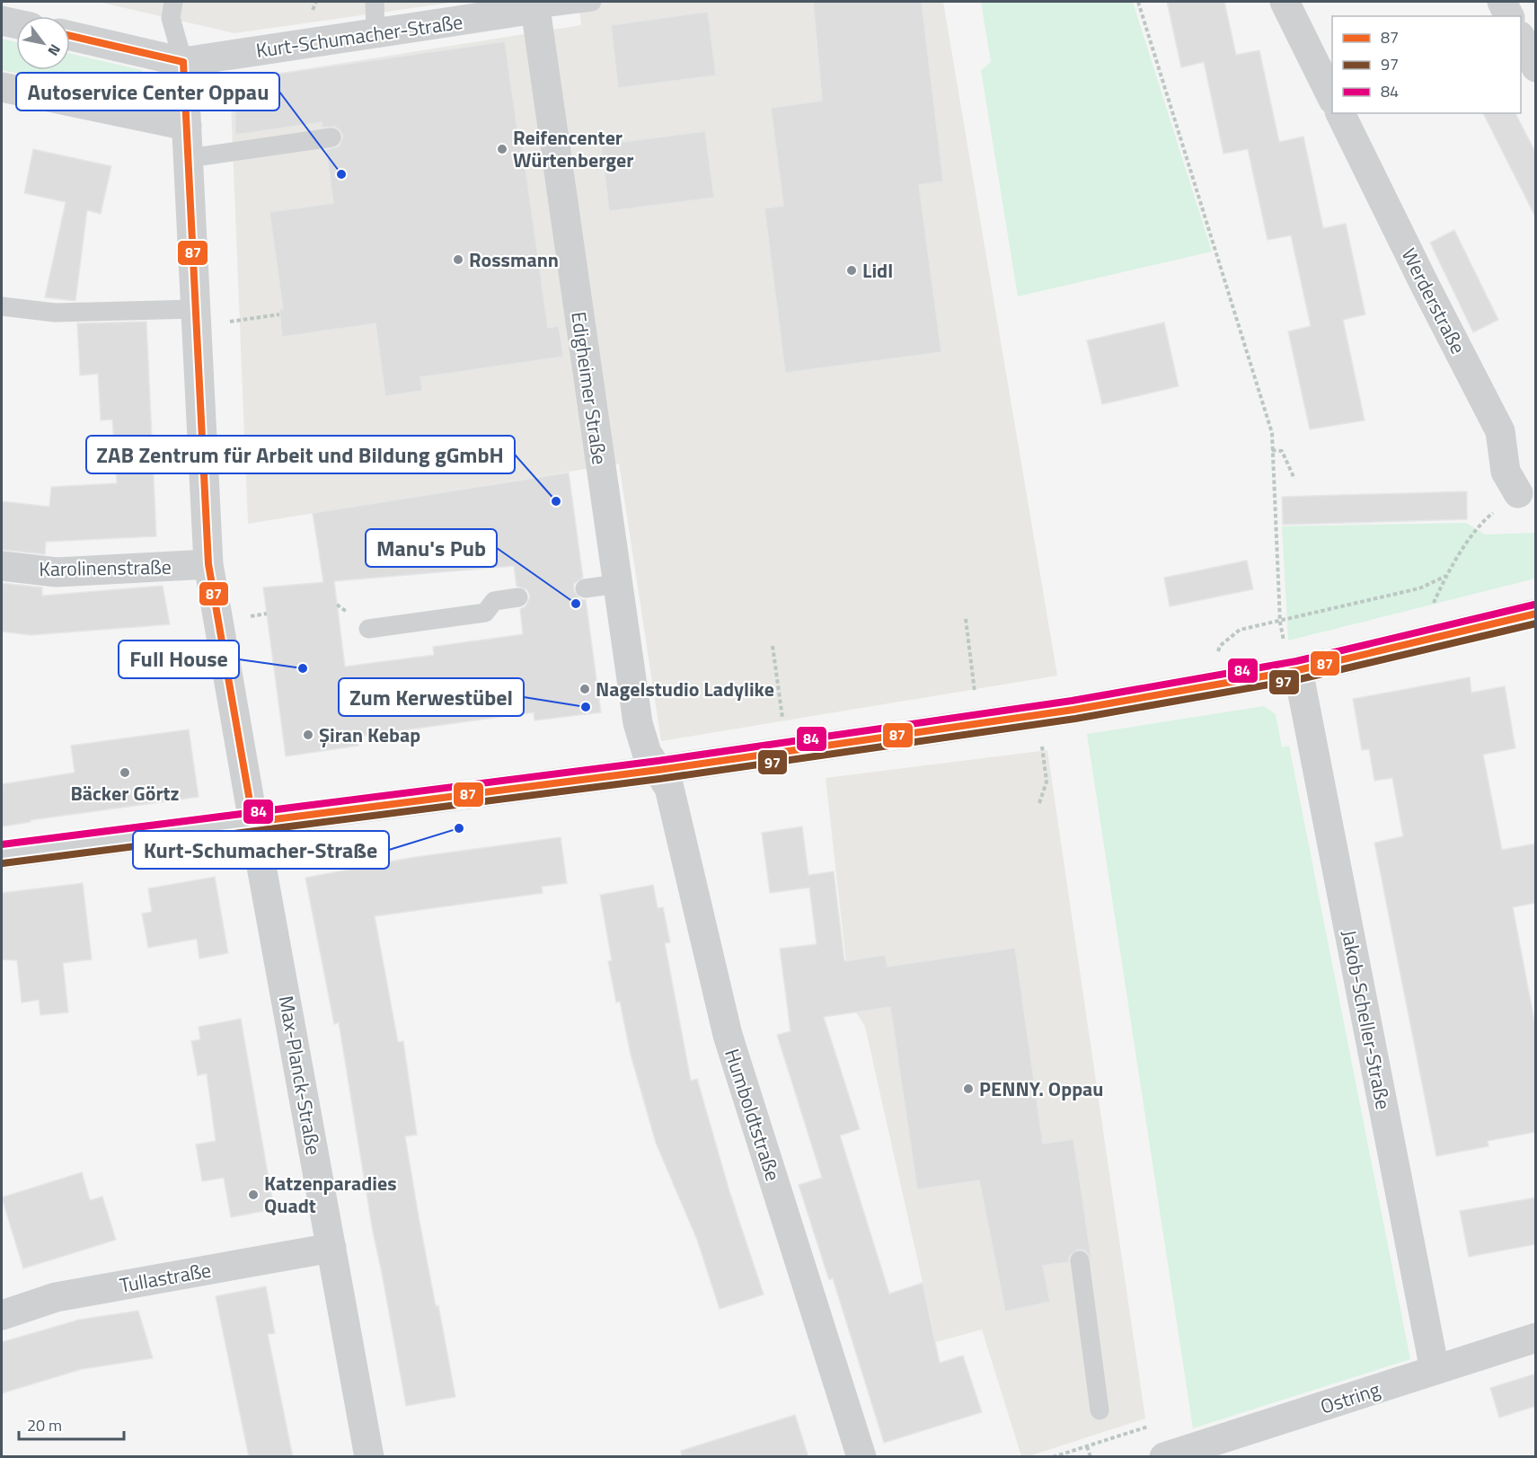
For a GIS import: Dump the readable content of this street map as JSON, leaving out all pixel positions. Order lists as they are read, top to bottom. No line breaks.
{"streets":{"street":["Kurt-Schumacher-Straße","Werderstraße","Edigheimer Straße","Karolinenstraße","Jakob-Scheller-Straße","Max-Planck-Straße","Humboldtstraße","Tullastraße","Ostring"]},"crossings":[["Kurt-Schumacher-Straße","Edigheimer Straße"],["Edigheimer Straße","Humboldtstraße"],["Jakob-Scheller-Straße","Ostring"],["Max-Planck-Straße","Tullastraße"]],"places":["Reifencenter Würtenberger","Autoservice Center Oppau","Rossmann","Lidl","ZAB Zentrum für Arbeit und Bildung gGmbH","Manu's Pub","Full House","Nagelstudio Ladylike","Zum Kerwestübel","Şiran Kebap","Bäcker Görtz","Kurt-Schumacher-Straße","PENNY. Oppau","Katzenparadies Quadt"],"lines":["transit line 87","transit line 84","transit line 97"],"legend":["87","97","84"],"scale_bar":"20 m","north":"bottom right"}
